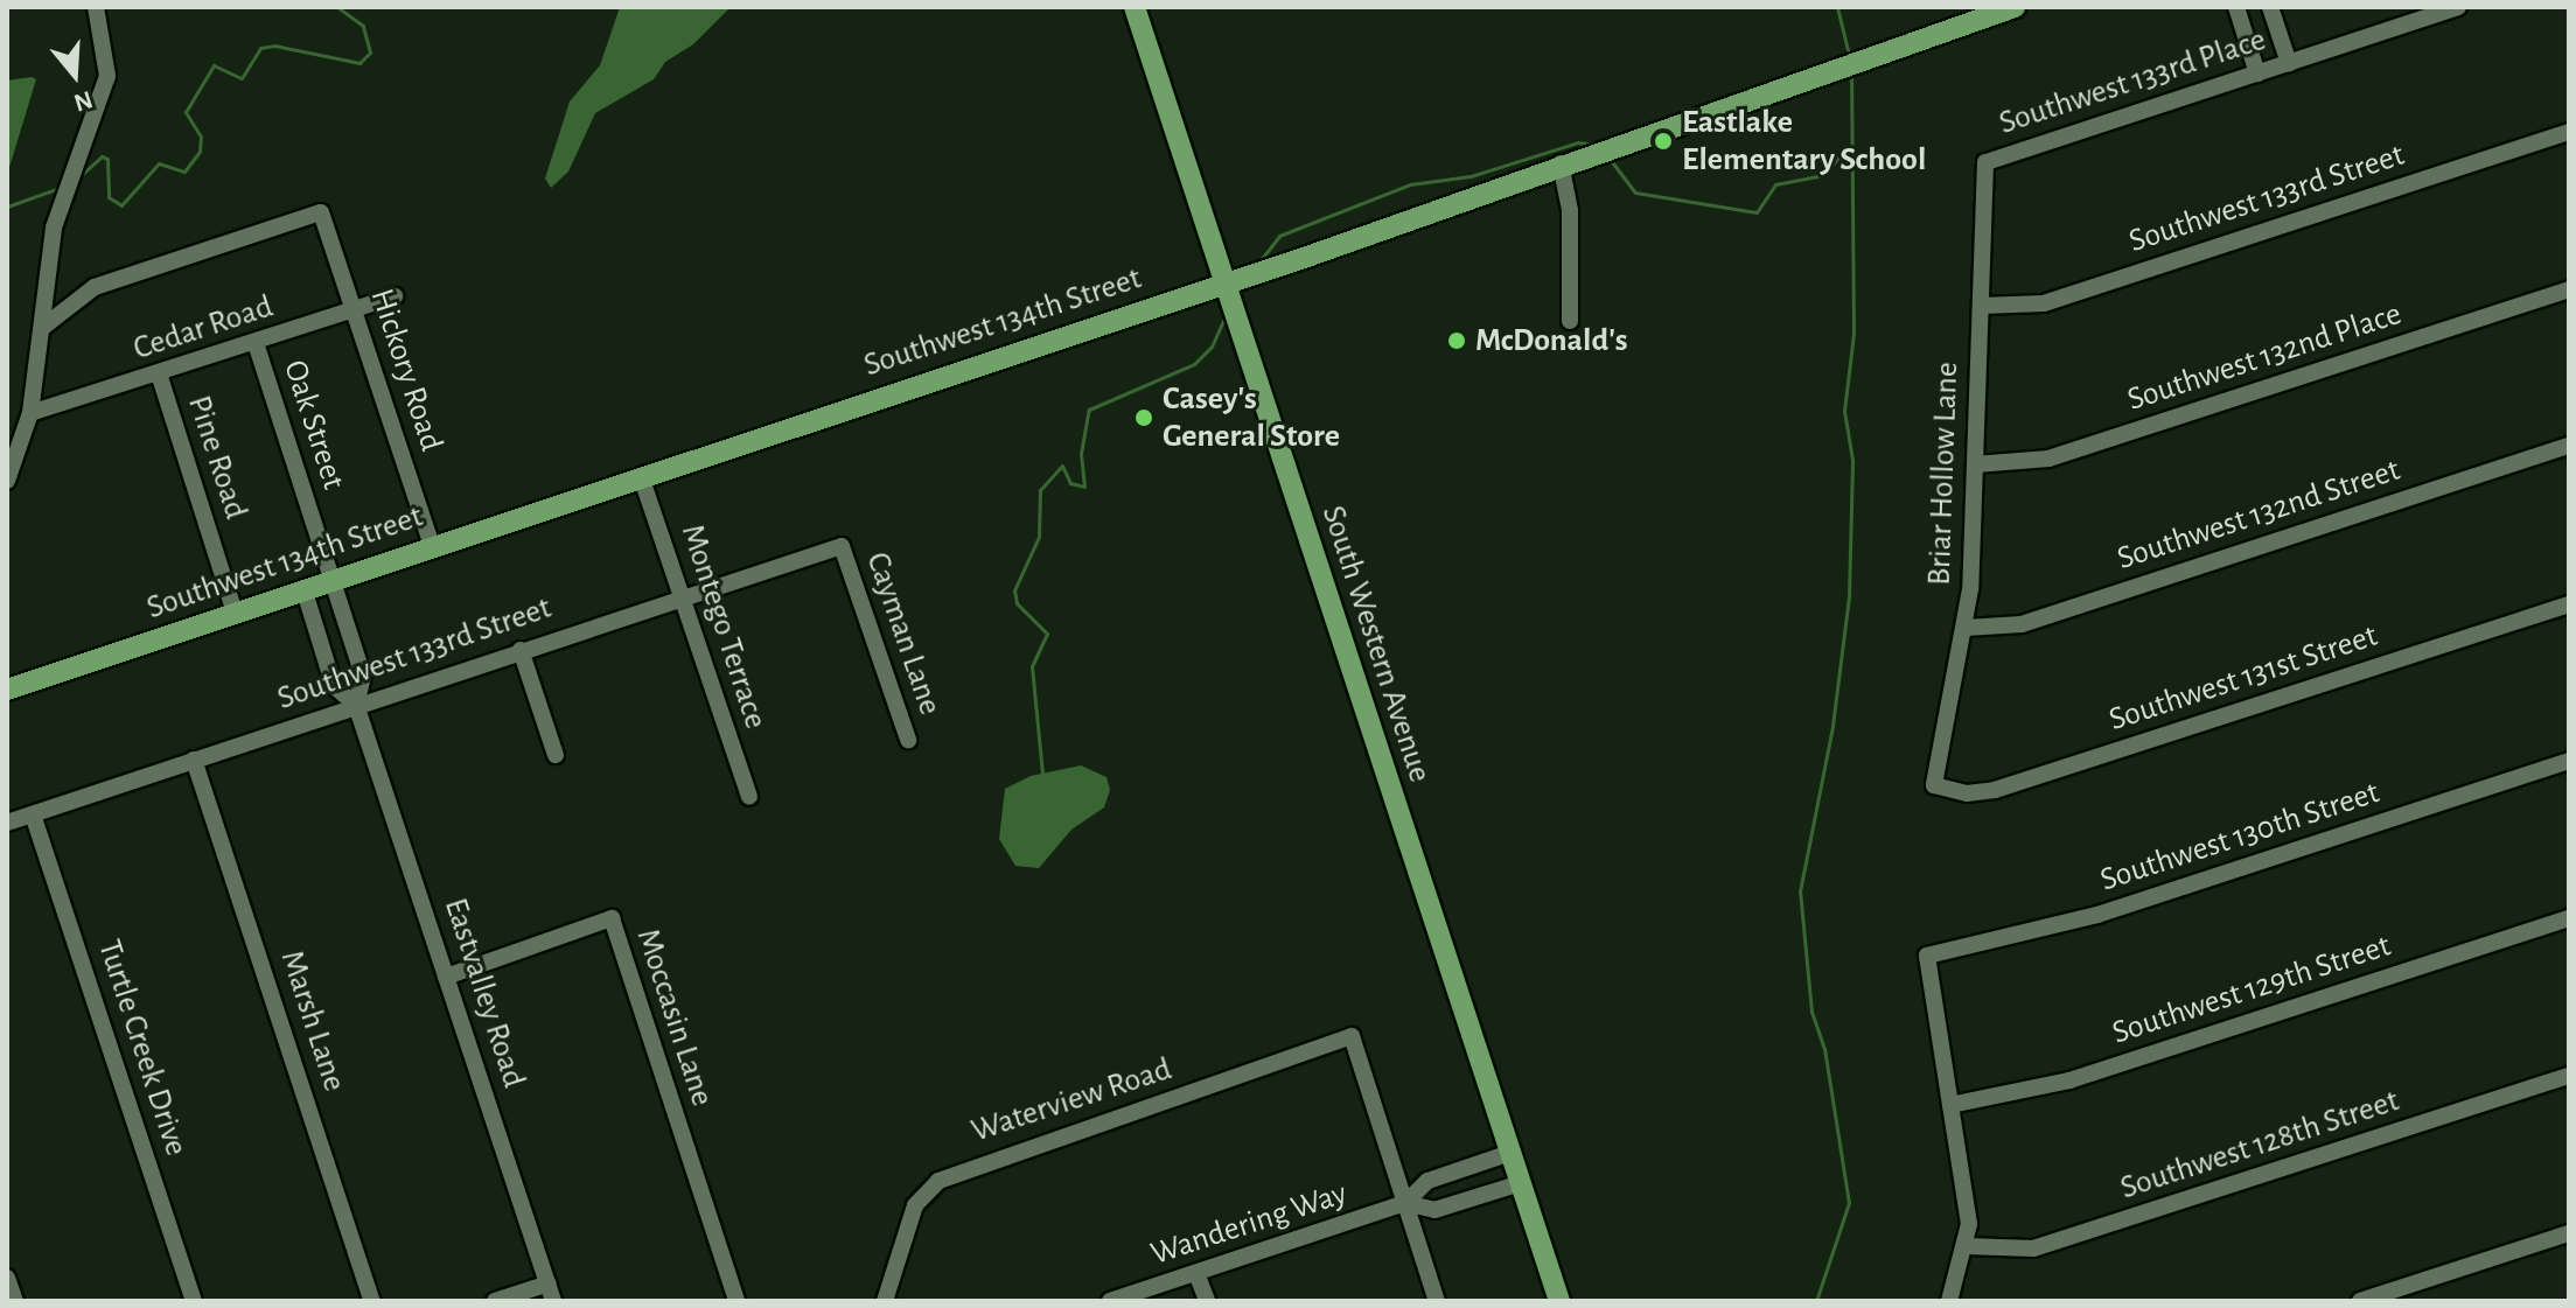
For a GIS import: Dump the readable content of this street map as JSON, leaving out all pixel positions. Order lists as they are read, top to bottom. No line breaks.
{"streets":{"main road":["Southwest 134th Street","South Western Avenue"],"street":["Southwest 133rd Place","Southwest 133rd Street","Cedar Road","Southwest 132nd Place","Hickory Road","Oak Street","Pine Road","Briar Hollow Lane","Southwest 132nd Street","Montego Terrace","Cayman Lane","Southwest 131st Street","Southwest 130th Street","Southwest 129th Street","Eastvalley Road","Moccasin Lane","Marsh Lane","Turtle Creek Drive","Waterview Road","Southwest 128th Street","Wandering Way"]},"crossings":[["Southwest 133rd Place","Briar Hollow Lane"],["Southwest 133rd Street","Briar Hollow Lane"],["Southwest 133rd Street","Montego Terrace"],["Southwest 133rd Street","Cayman Lane"],["Southwest 133rd Street","Eastvalley Road"],["Southwest 133rd Street","Marsh Lane"],["Southwest 133rd Street","Turtle Creek Drive"],["Southwest 134th Street","Hickory Road"],["Southwest 134th Street","Oak Street"],["Southwest 134th Street","Pine Road"],["Southwest 134th Street","Montego Terrace"],["Southwest 134th Street","South Western Avenue"],["Southwest 134th Street","Eastvalley Road"],["Cedar Road","Hickory Road"],["Cedar Road","Oak Street"],["Cedar Road","Pine Road"],["Southwest 132nd Place","Briar Hollow Lane"],["Oak Street","Eastvalley Road"],["Briar Hollow Lane","Southwest 132nd Street"],["Briar Hollow Lane","Southwest 131st Street"],["South Western Avenue","Wandering Way"],["Southwest 130th Street","Southwest 129th Street"],["Eastvalley Road","Moccasin Lane"],["Waterview Road","Wandering Way"]],"places":["Eastlake Elementary School","McDonald's","Casey's General Store"],"north":"bottom"}
